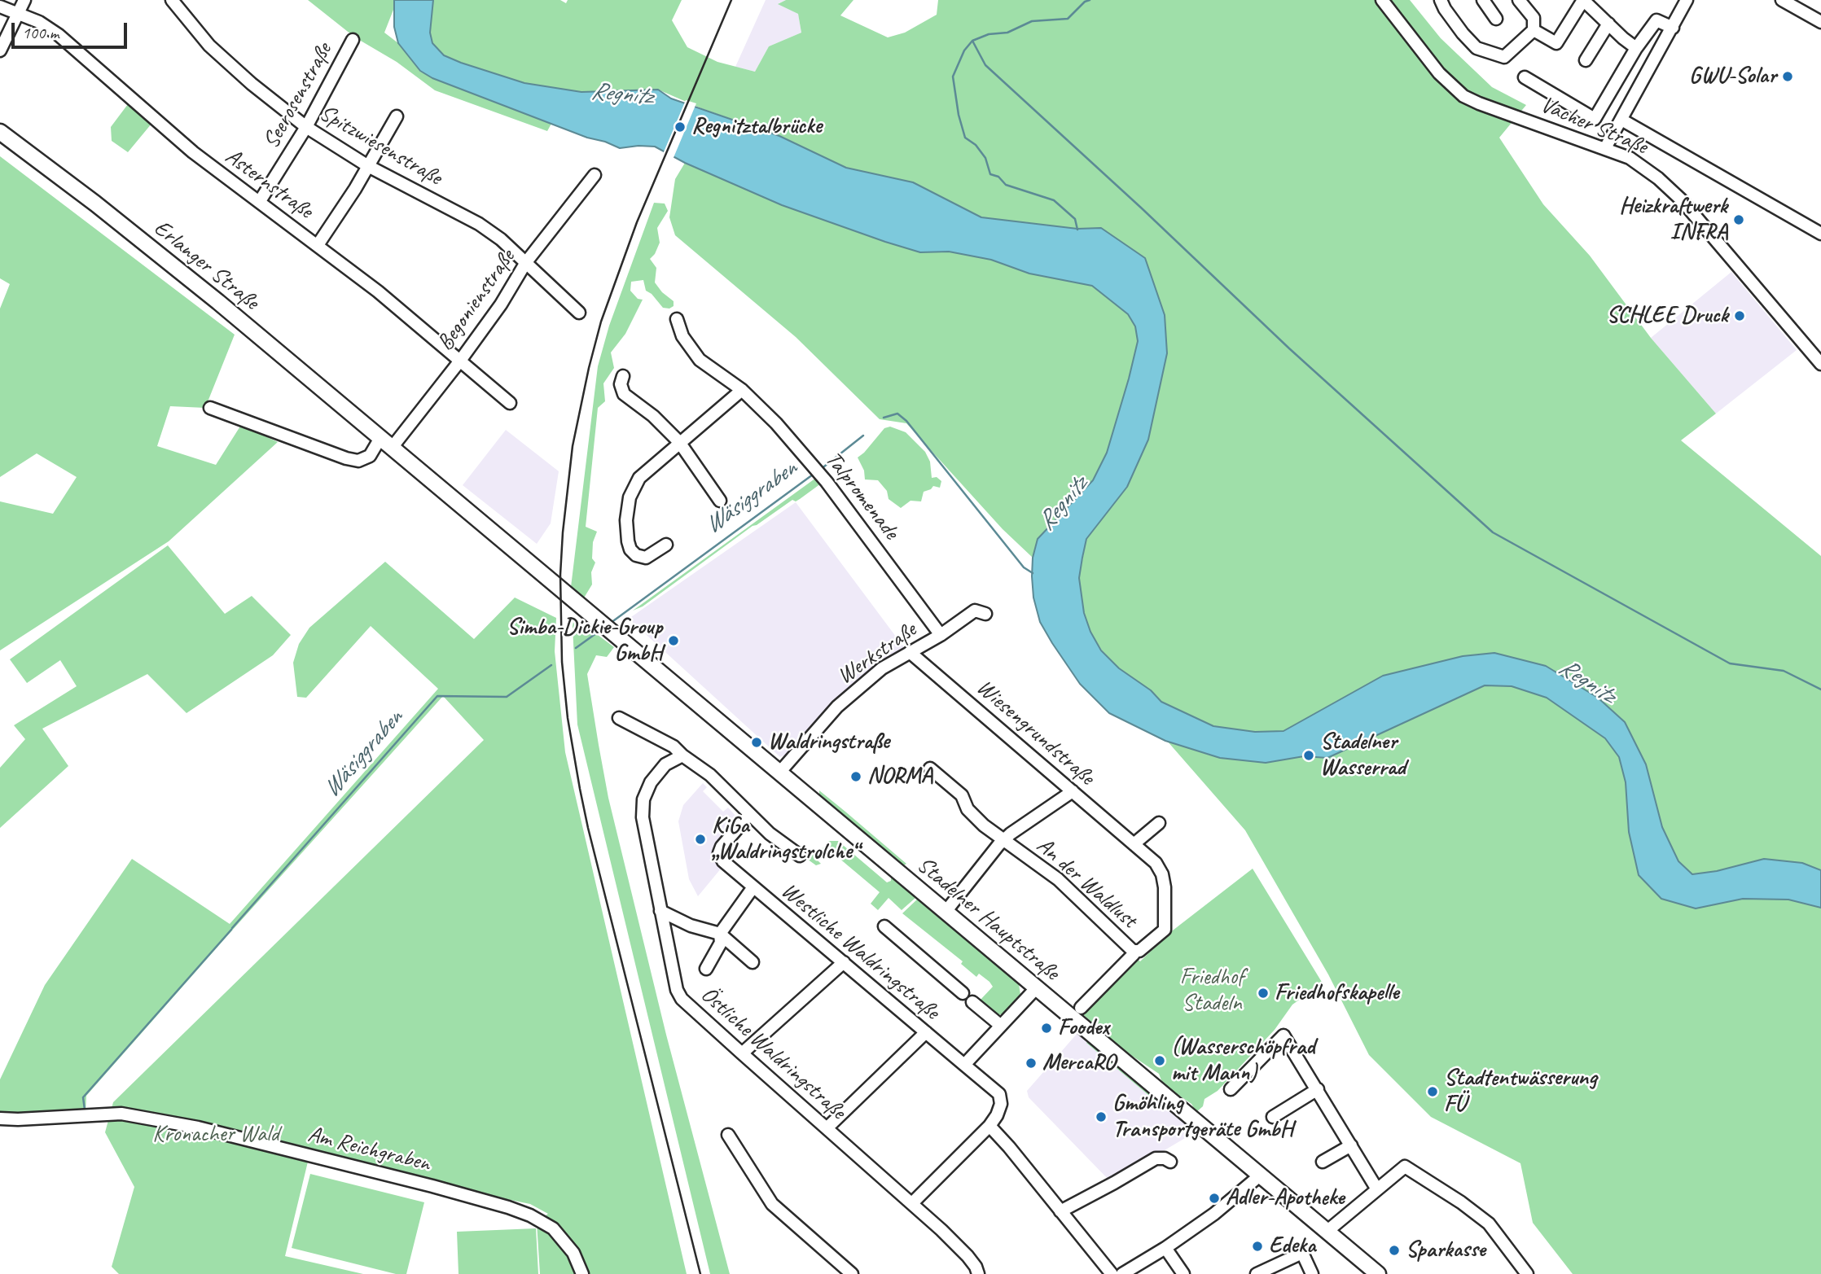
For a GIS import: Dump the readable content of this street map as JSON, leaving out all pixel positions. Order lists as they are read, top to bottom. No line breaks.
{"streets":{"main road":["Erlanger Straße","Stadelner Hauptstraße"],"street":["Seerosenstraße","Vacher Straße","Spitzwiesenstraße","Asternstraße","Begonienstraße","Talpromenade","Werkstraße","Wiesengrundstraße","An der Waldlust","Westliche Waldringstraße","Östliche Waldringstraße","Am Reichgraben"]},"crossings":[["Seerosenstraße","Spitzwiesenstraße"],["Seerosenstraße","Asternstraße"],["Spitzwiesenstraße","Begonienstraße"],["Asternstraße","Begonienstraße"],["Erlanger Straße","Begonienstraße"],["Erlanger Straße","Stadelner Hauptstraße"],["Talpromenade","Werkstraße"],["Werkstraße","Wiesengrundstraße"],["Werkstraße","Stadelner Hauptstraße"],["Wiesengrundstraße","An der Waldlust"],["An der Waldlust","Stadelner Hauptstraße"],["Westliche Waldringstraße","Östliche Waldringstraße"]],"water":["Regnitz","Wäsiggraben"],"parks":["Friedhof Stadeln","Kronacher Wald"],"places":["GWU-Solar","Regnitztalbrücke","Heizkraftwerk INFRA","SCHLEE Druck","Simba-Dickie-Group GmbH","Waldringstraße","Stadelner Wasserrad","NORMA","KiGa „Waldringstrolche“","Friedhofskapelle","Foodex","(Wasserschöpfrad mit Mann)","MercaRO","Stadtentwässerung FÜ","Gmöhling Transportgeräte GmbH","Adler-Apotheke","Edeka","Sparkasse"],"scale_bar":"100 m"}
